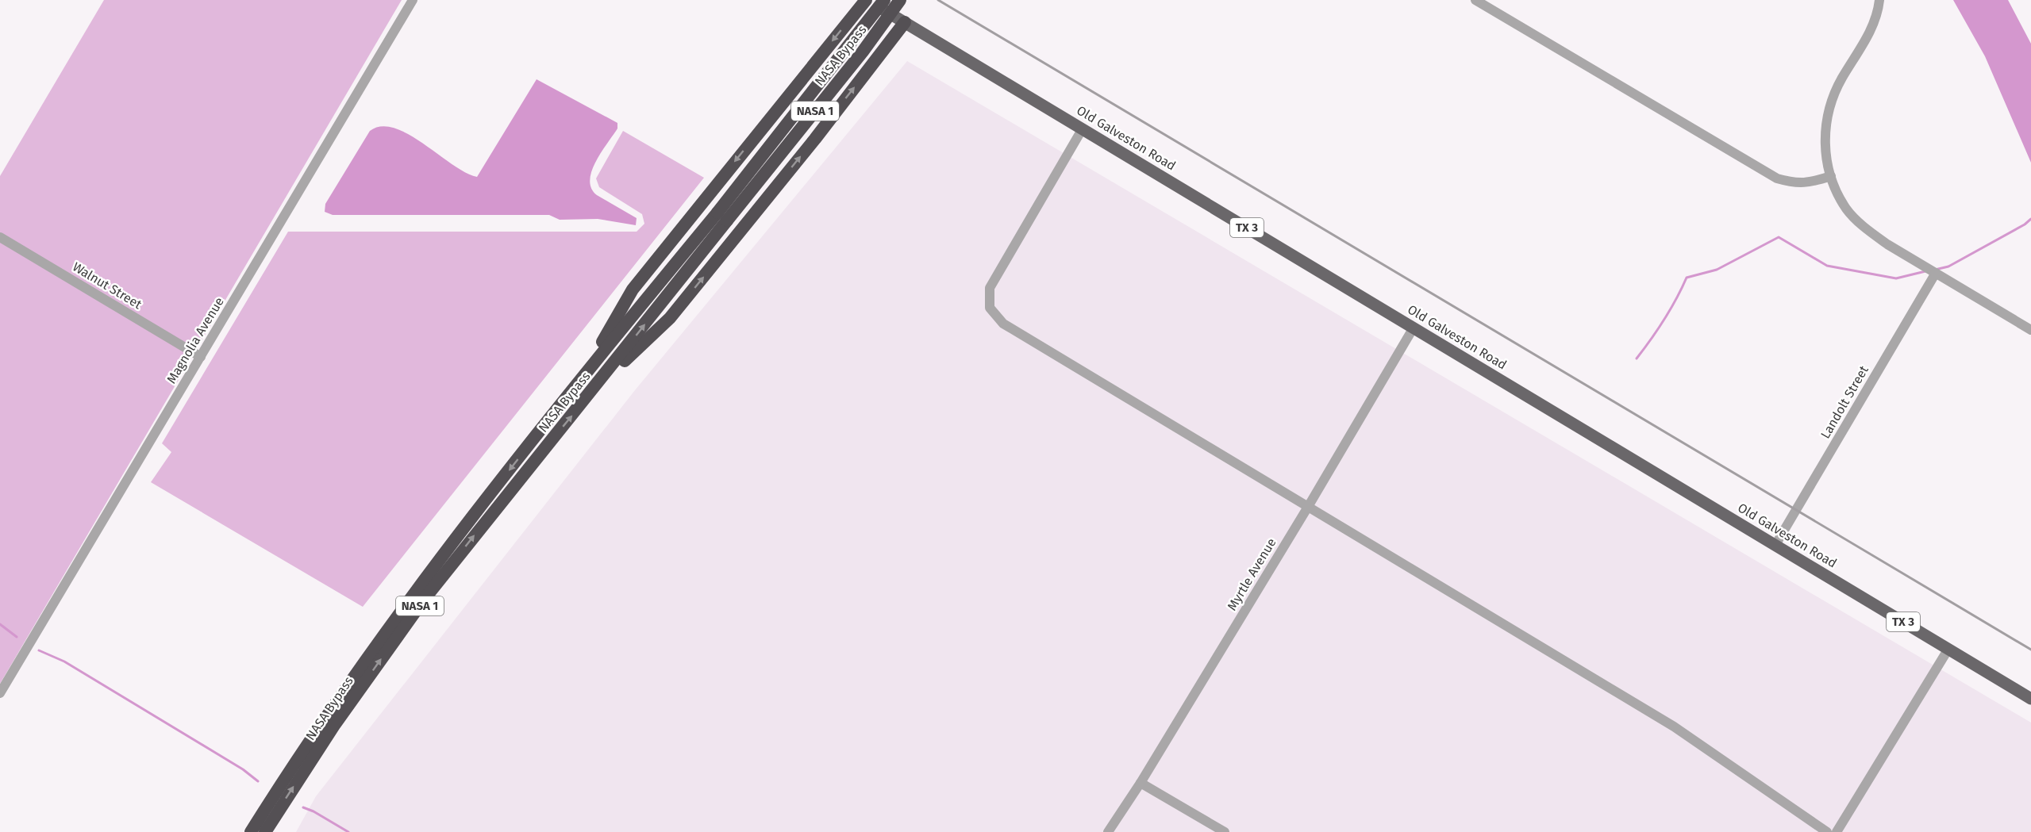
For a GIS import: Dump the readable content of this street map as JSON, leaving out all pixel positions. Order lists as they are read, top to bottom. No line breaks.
{"streets":{"highway":["NASA Bypass","NASA 1"],"main road":["Old Galveston Road","TX 3"],"street":["Walnut Street","Magnolia Avenue","Landolt Street","Myrtle Avenue"]},"crossings":[["Old Galveston Road","Landolt Street"],["Old Galveston Road","Myrtle Avenue"],["Walnut Street","Magnolia Avenue"]]}
